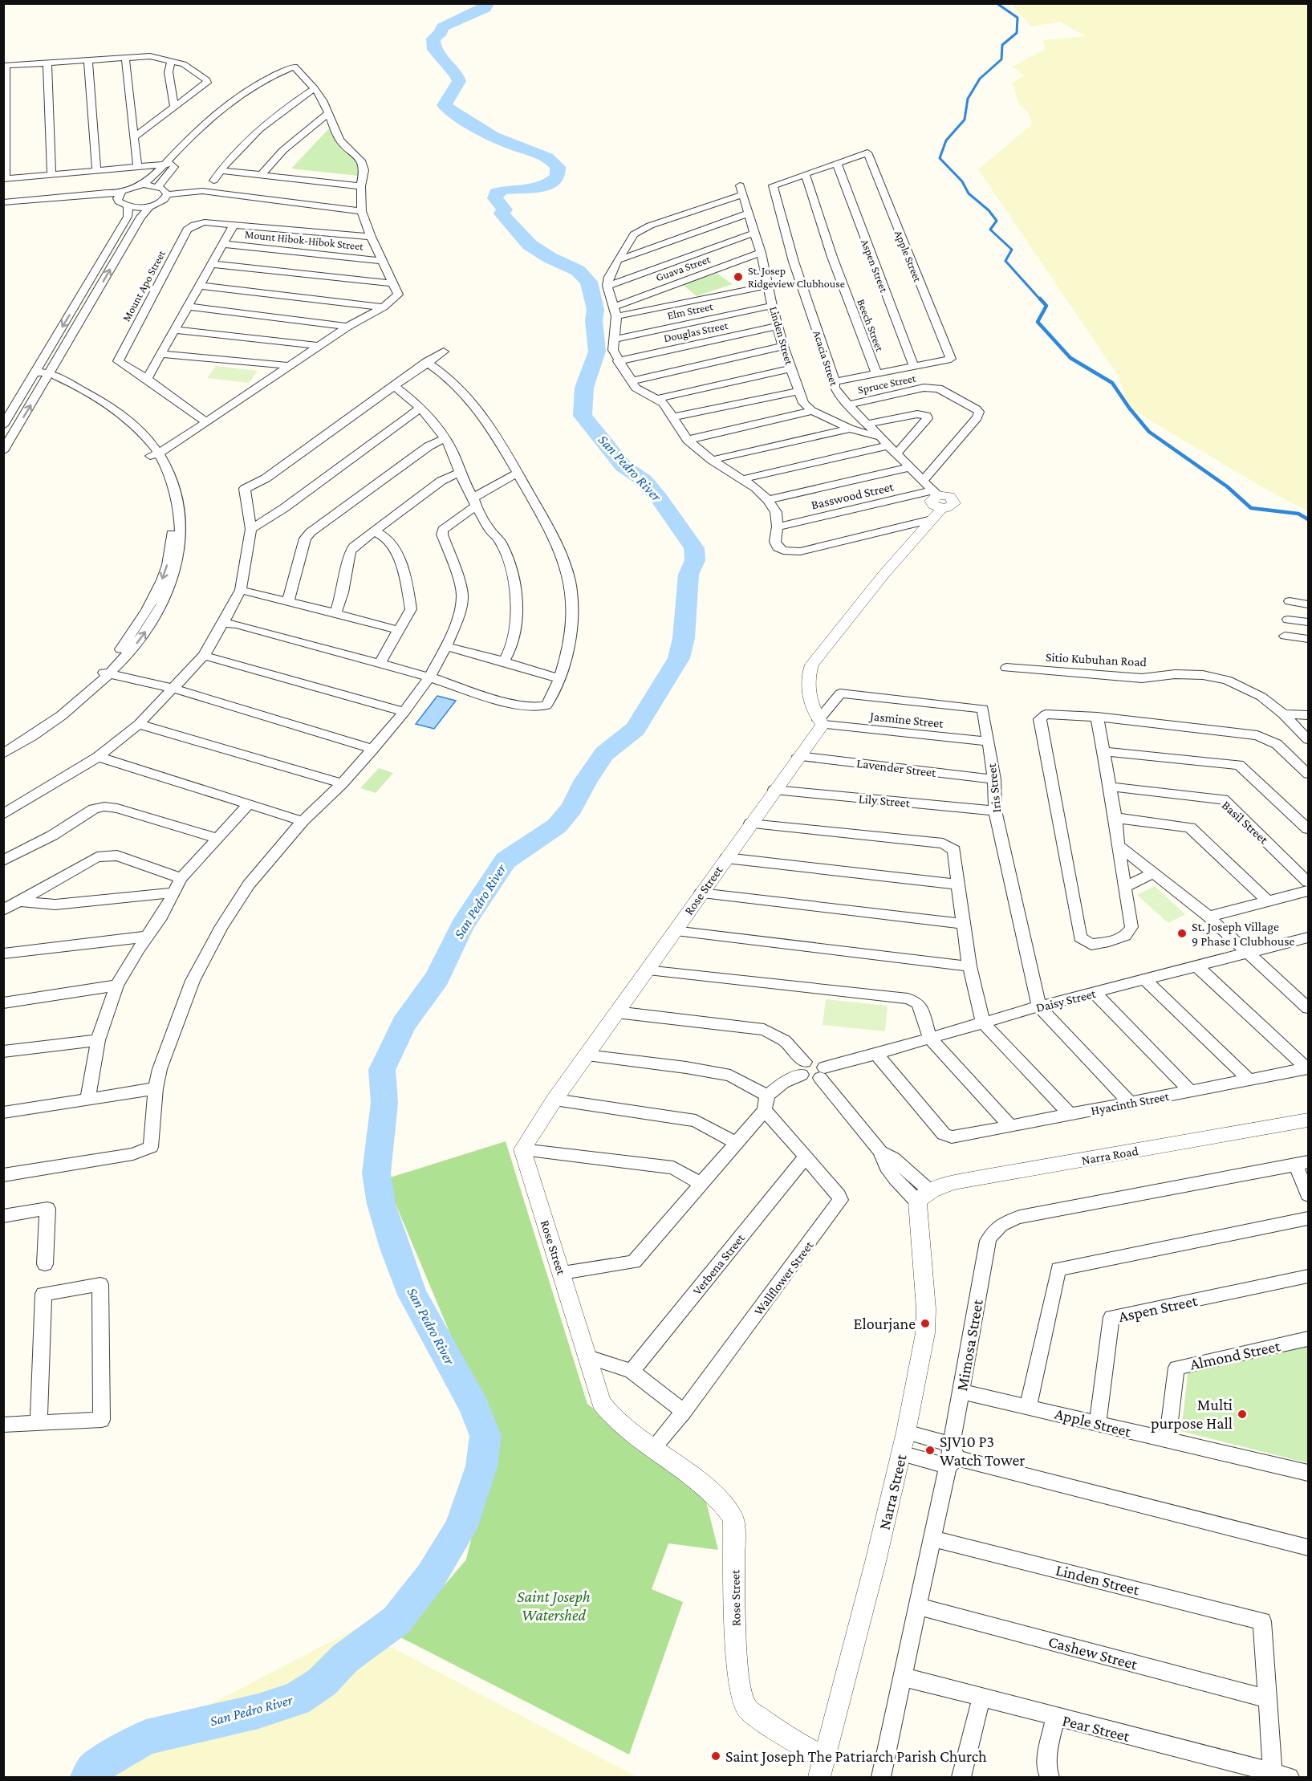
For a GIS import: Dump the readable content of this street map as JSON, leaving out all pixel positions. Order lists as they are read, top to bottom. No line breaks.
{"streets":{"street":["Mount Hibok-Hibok Street","Apple Street","Aspen Street","Guava Street","Mount Apo Street","Elm Street","Beech Street","Douglas Street","Linden Street","Acacia Street","Spruce Street","Basswood Street","Sitio Kubuhan Road","Jasmine Street","Lavender Street","Iris Street","Lily Street","Basil Street","Rose Street","Daisy Street","Hyacinth Street","Narra Road","Verbena Street","Wallflower Street","Mimosa Street","Almond Street","Narra Street","Cashew Street","Pear Street"]},"crossings":[["Apple Street","Aspen Street"],["Apple Street","Mimosa Street"],["Apple Street","Almond Street"],["Guava Street","Linden Street"],["Elm Street","Linden Street"],["Beech Street","Acacia Street"],["Douglas Street","Linden Street"],["Linden Street","Acacia Street"],["Linden Street","Mimosa Street"],["Linden Street","Cashew Street"],["Acacia Street","Spruce Street"],["Acacia Street","Basswood Street"],["Jasmine Street","Iris Street"],["Jasmine Street","Rose Street"],["Lavender Street","Iris Street"],["Lavender Street","Rose Street"],["Iris Street","Lily Street"],["Iris Street","Rose Street"],["Iris Street","Daisy Street"],["Lily Street","Rose Street"],["Rose Street","Wallflower Street"],["Rose Street","Narra Street"],["Daisy Street","Hyacinth Street"],["Narra Road","Narra Street"],["Verbena Street","Wallflower Street"],["Mimosa Street","Cashew Street"],["Mimosa Street","Pear Street"]],"water":["San Pedro River"],"parks":["Saint Joseph Watershed"],"places":["St. Josep Ridgeview Clubhouse","St. Joseph Village 9 Phase 1 Clubhouse","Elourjane","Multi purpose Hall","SJV10 P3 Watch Tower","Saint Joseph The Patriarch Parish Church"]}
